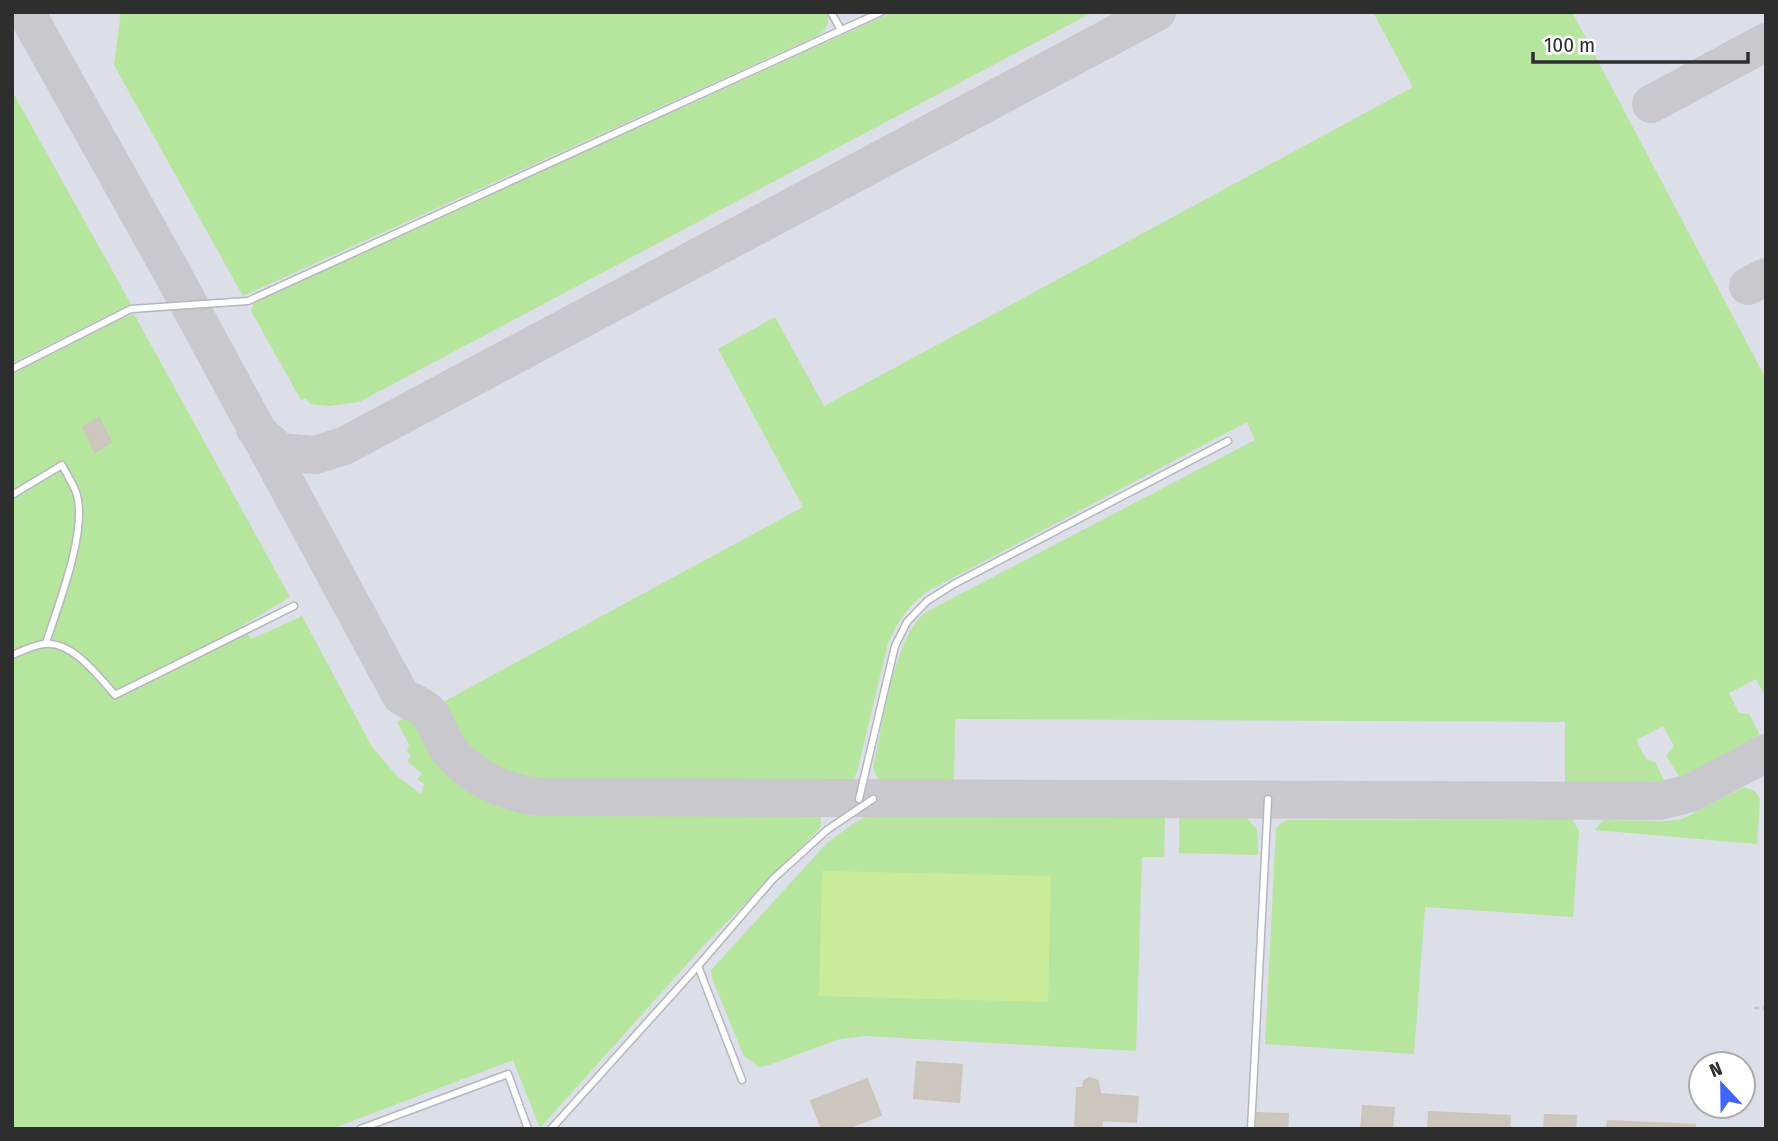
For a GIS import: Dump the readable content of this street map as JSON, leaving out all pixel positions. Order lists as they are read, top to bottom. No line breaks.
{"scale_bar":"100 m","north":"top"}
